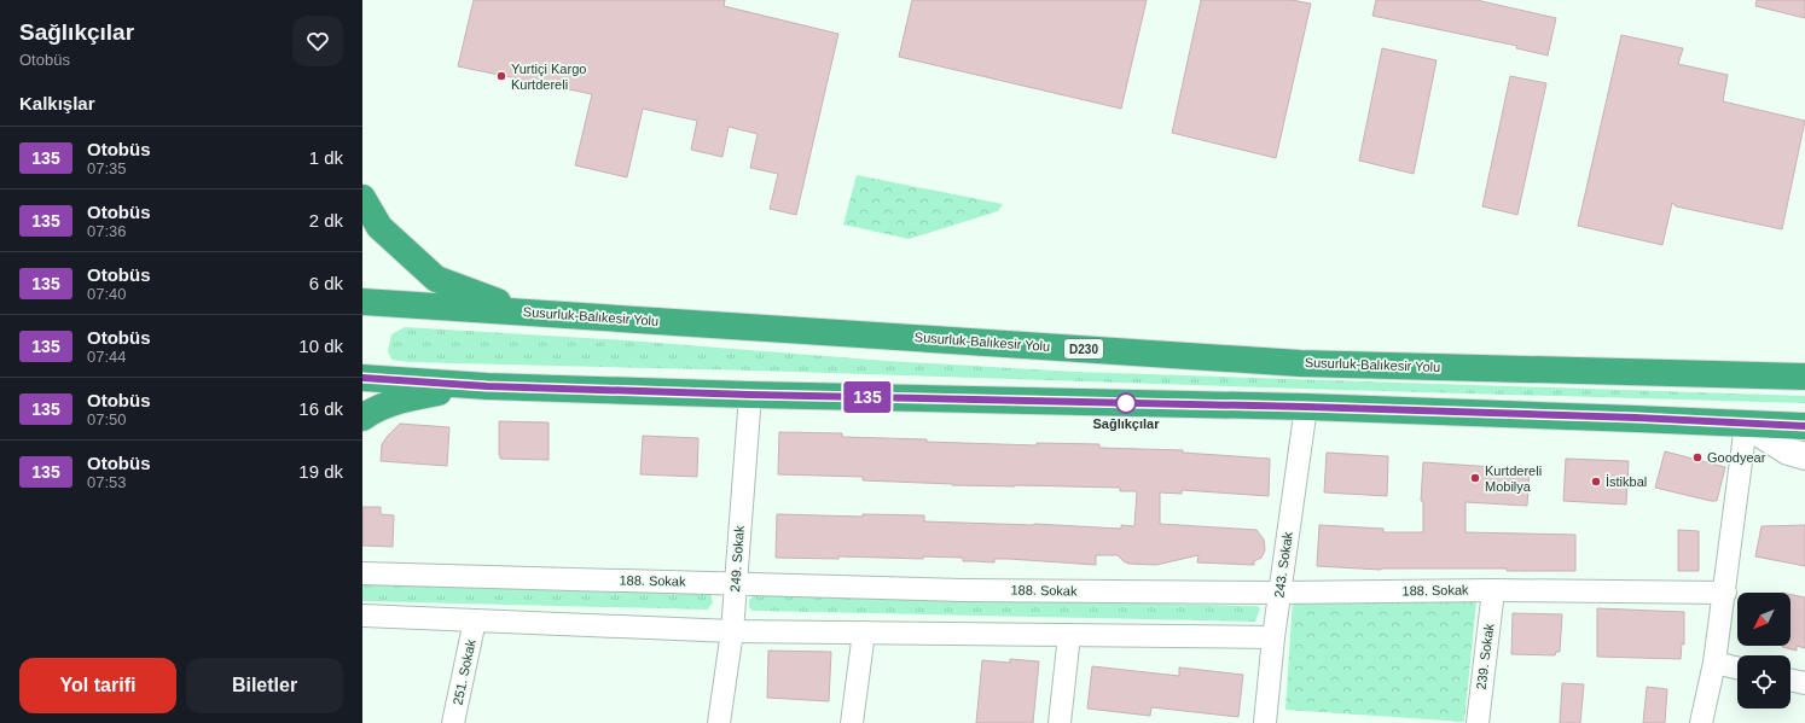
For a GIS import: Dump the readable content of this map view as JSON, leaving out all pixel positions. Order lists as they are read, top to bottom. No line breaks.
{"streets":{"highway":["Susurluk-Balıkesir Yolu","D230"],"street":["249. Sokak","243. Sokak","188. Sokak","239. Sokak","251. Sokak"]},"crossings":[["249. Sokak","188. Sokak"],["243. Sokak","188. Sokak"],["188. Sokak","239. Sokak"]],"places":["Yurtiçi Kargo Kurtdereli","Sağlıkçılar","Goodyear","Kurtdereli Mobilya","İstikbal"],"lines":["bus line 135"],"north":"bottom left","page":{"heading":[["Sağlıkçılar","Otobüs"],"Kalkışlar"],"on_map":"135","list":[{"mark":"135","name":"Otobüs","note":"07:35","value":"1 dk"},{"mark":"135","name":"Otobüs","note":"07:36","value":"2 dk"},{"mark":"135","name":"Otobüs","note":"07:40","value":"6 dk"},{"mark":"135","name":"Otobüs","note":"07:44","value":"10 dk"},{"mark":"135","name":"Otobüs","note":"07:50","value":"16 dk"},{"mark":"135","name":"Otobüs","note":"07:53","value":"19 dk"}],"buttons":["Yol tarifi","Biletler"]}}
